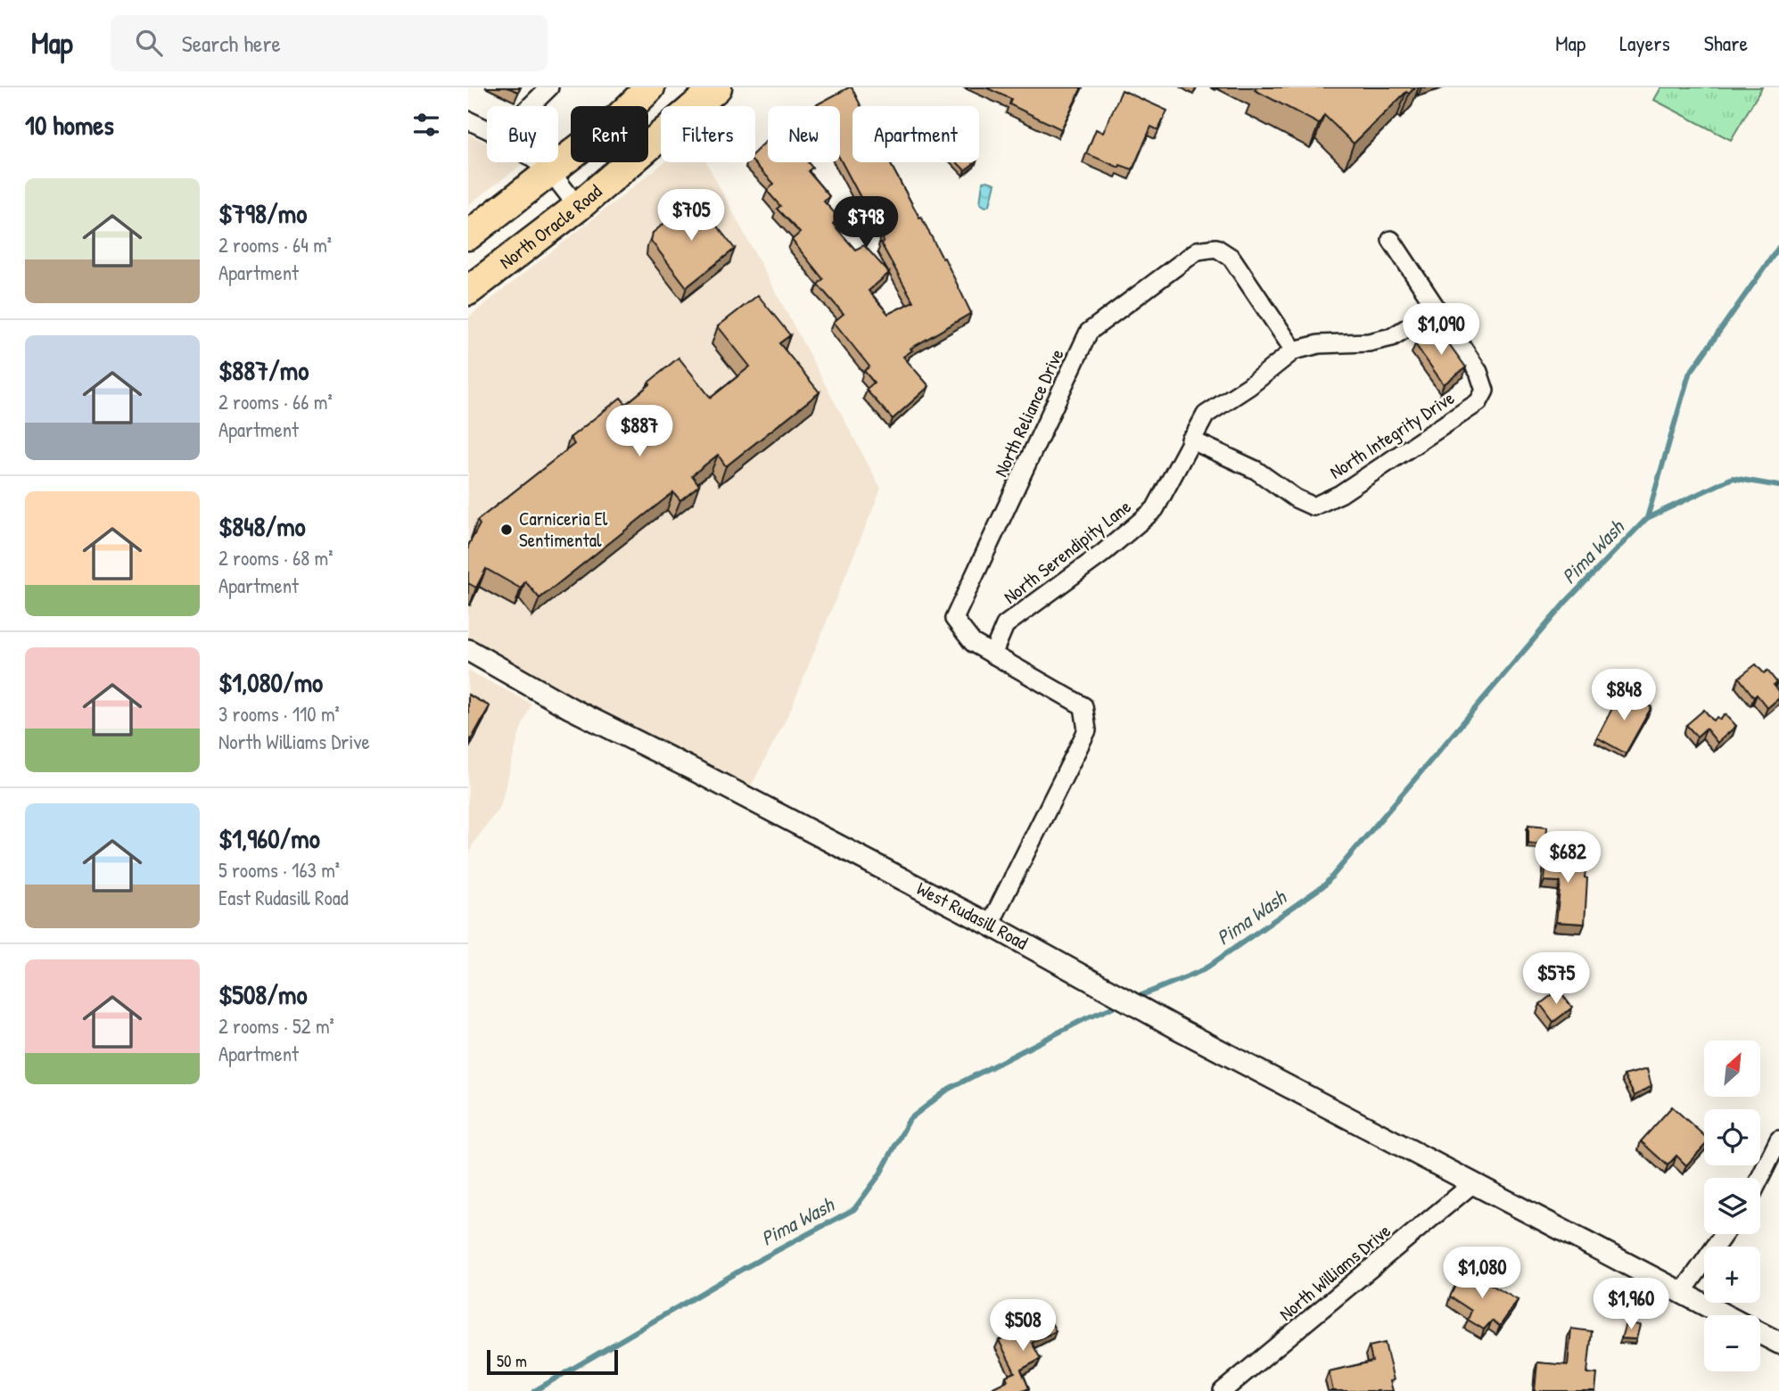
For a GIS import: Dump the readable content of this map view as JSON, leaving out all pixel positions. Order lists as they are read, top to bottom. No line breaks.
{"streets":{"highway":["North Oracle Road"],"street":["North Reliance Drive","North Integrity Drive","North Serendipity Lane","West Rudasill Road","North Williams Drive"]},"crossings":[["North Reliance Drive","North Serendipity Lane"],["North Integrity Drive","North Serendipity Lane"],["West Rudasill Road","North Williams Drive"]],"water":["Pima Wash"],"places":["Carniceria El Sentimental"],"scale_bar":"50 m","north":"top right","page":{"header":"Map","search":"Search here","nav":["Map","Layers","Share"],"heading":"10 homes","chip":["Buy","Rent","Filters","New","Apartment"],"list":[{"name":"$798/mo","note":"2 rooms · 64 m² · Apartment"},{"name":"$887/mo","note":"2 rooms · 66 m² · Apartment"},{"name":"$848/mo","note":"2 rooms · 68 m² · Apartment"},{"name":"$1,080/mo","note":"3 rooms · 110 m² · North Williams Drive"},{"name":"$1,960/mo","note":"5 rooms · 163 m² · East Rudasill Road"},{"name":"$508/mo","note":"2 rooms · 52 m² · Apartment"}],"price":["$705","$798","$1,090","$887","$848","$682","$575","$1,080","$1,960","$508"],"map_buttons":["+","−"],"scale":"50 m"}}
